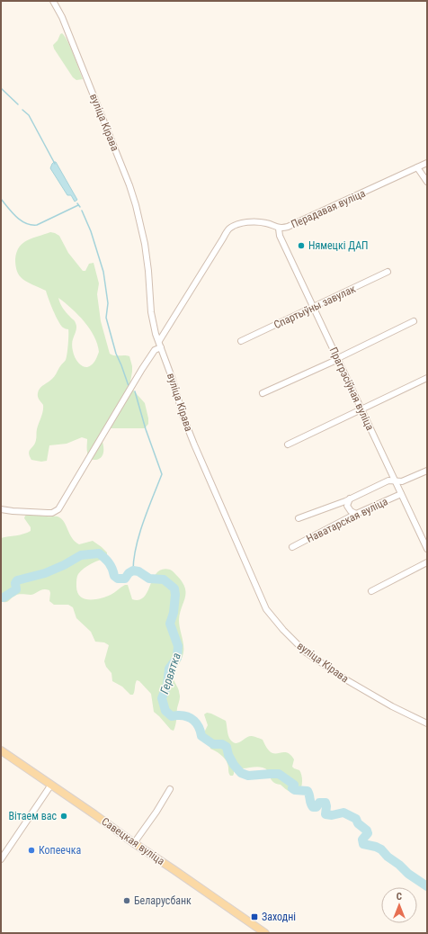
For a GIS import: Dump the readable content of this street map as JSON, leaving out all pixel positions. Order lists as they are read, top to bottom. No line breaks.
{"streets":{"main road":["Савецкая вуліца"],"street":["вуліца Кірава","Перадавая вуліца","Спартыўны завулак","Прагрэсіўная вуліца","Наватарская вуліца"]},"crossings":[["вуліца Кірава","Перадавая вуліца"],["Перадавая вуліца","Прагрэсіўная вуліца"],["Спартыўны завулак","Прагрэсіўная вуліца"],["Прагрэсіўная вуліца","Наватарская вуліца"]],"water":["Гервятка"],"places":{"other":["Нямецкі ДАП","Вітаем вас","Копеечка","Беларусбанк"],"transit":["Заходні"]},"north":"top"}
